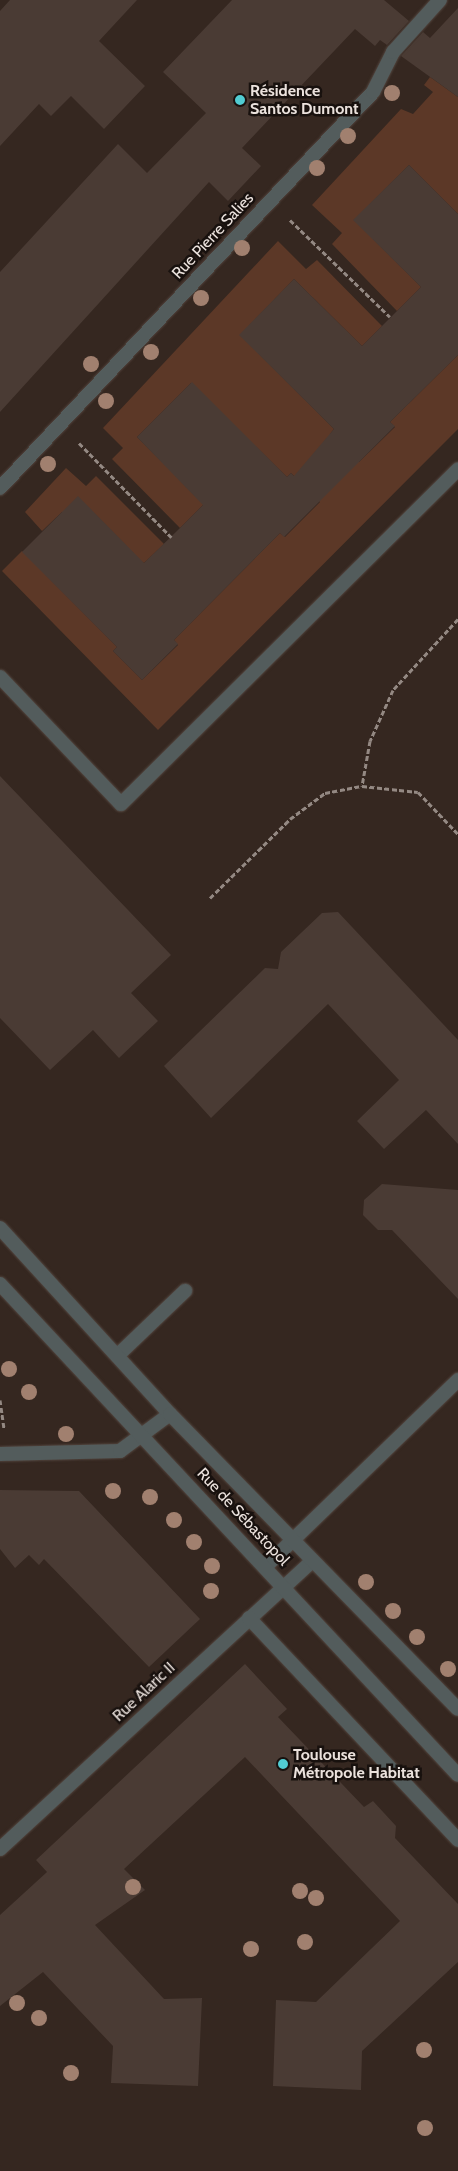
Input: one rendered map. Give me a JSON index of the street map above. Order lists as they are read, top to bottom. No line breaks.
{"streets":{"street":["Rue Pierre Salies","Rue de Sébastopol","Rue Alaric II"]},"crossings":[["Rue de Sébastopol","Rue Alaric II"]],"places":["Résidence Santos Dumont","Toulouse Métropole Habitat"]}
